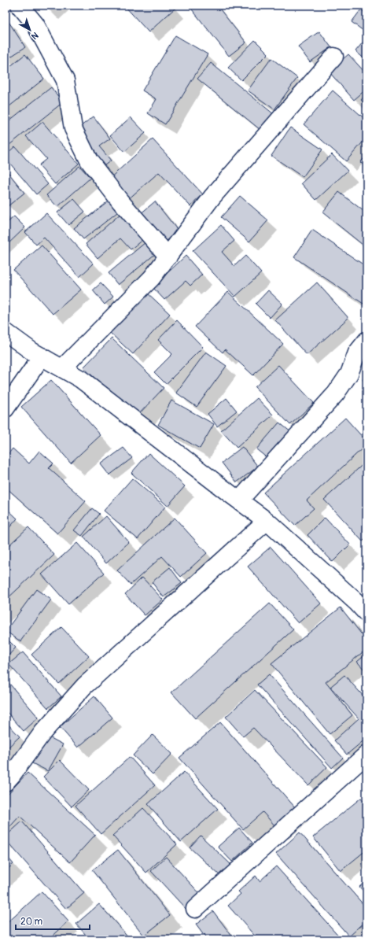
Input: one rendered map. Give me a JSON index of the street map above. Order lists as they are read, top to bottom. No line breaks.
{"scale_bar":"20 m","north":"bottom right"}
